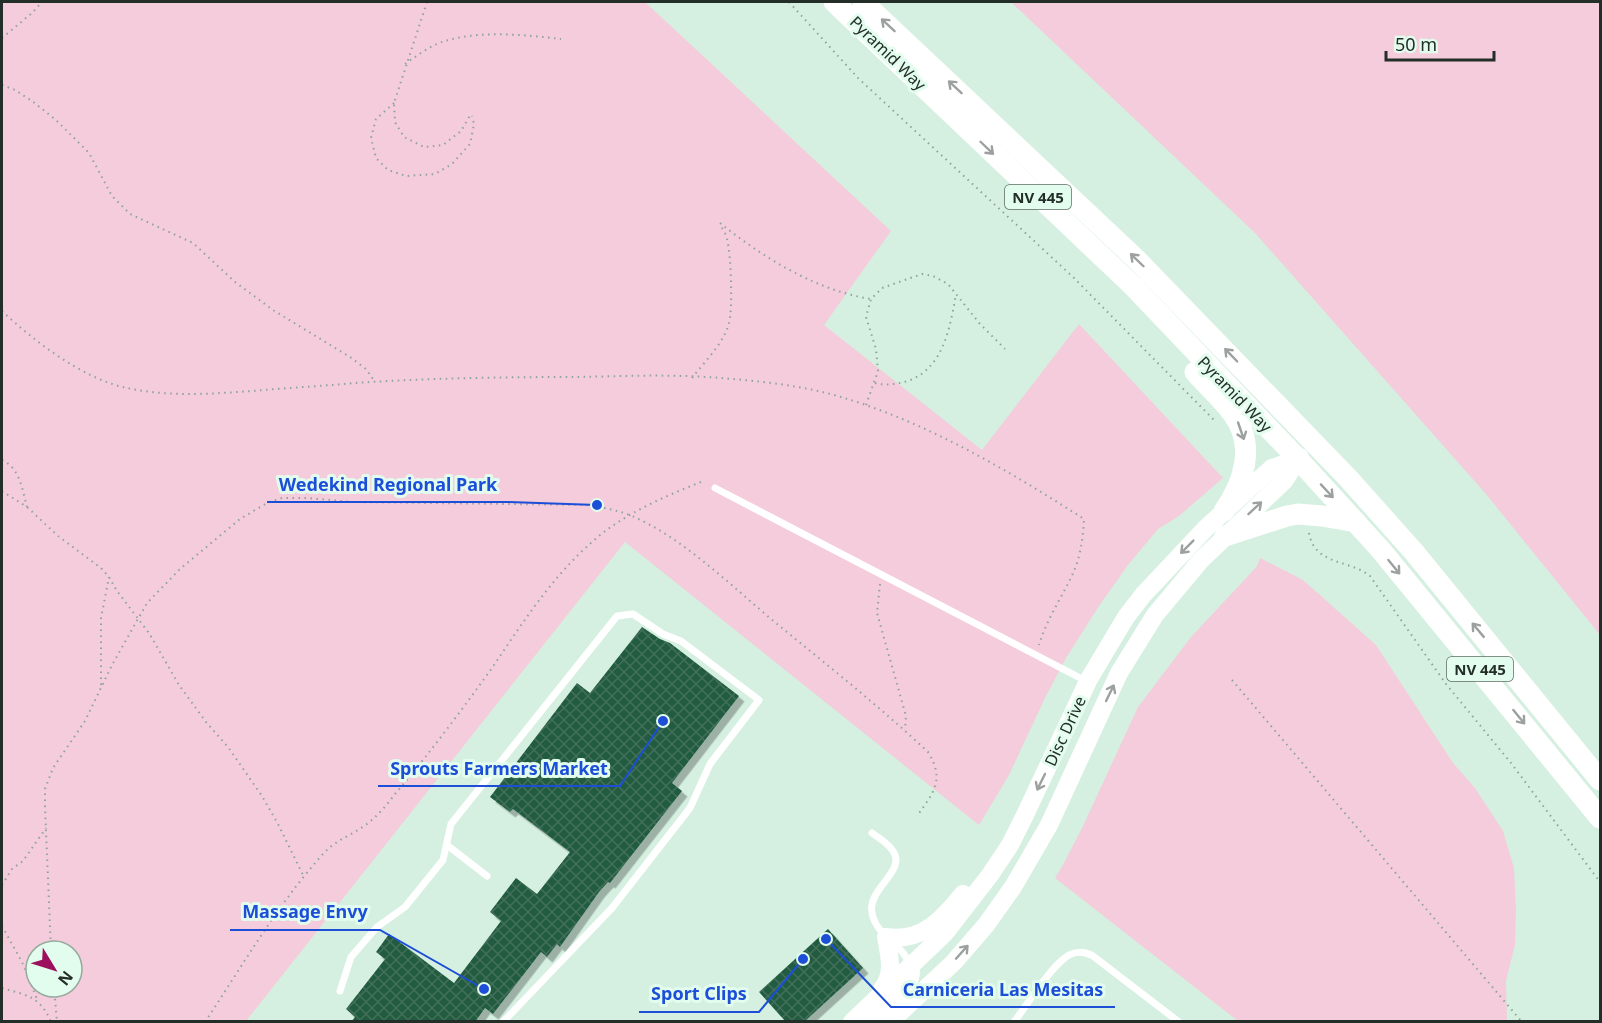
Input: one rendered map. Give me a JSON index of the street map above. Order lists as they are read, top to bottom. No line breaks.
{"streets":{"main road":["Pyramid Way","NV 445","Disc Drive"]},"crossings":[["Pyramid Way","Disc Drive"]],"places":["Wedekind Regional Park","Sprouts Farmers Market","Carniceria Las Mesitas","Sport Clips","Massage Envy"],"scale_bar":"50 m","north":"bottom right"}
